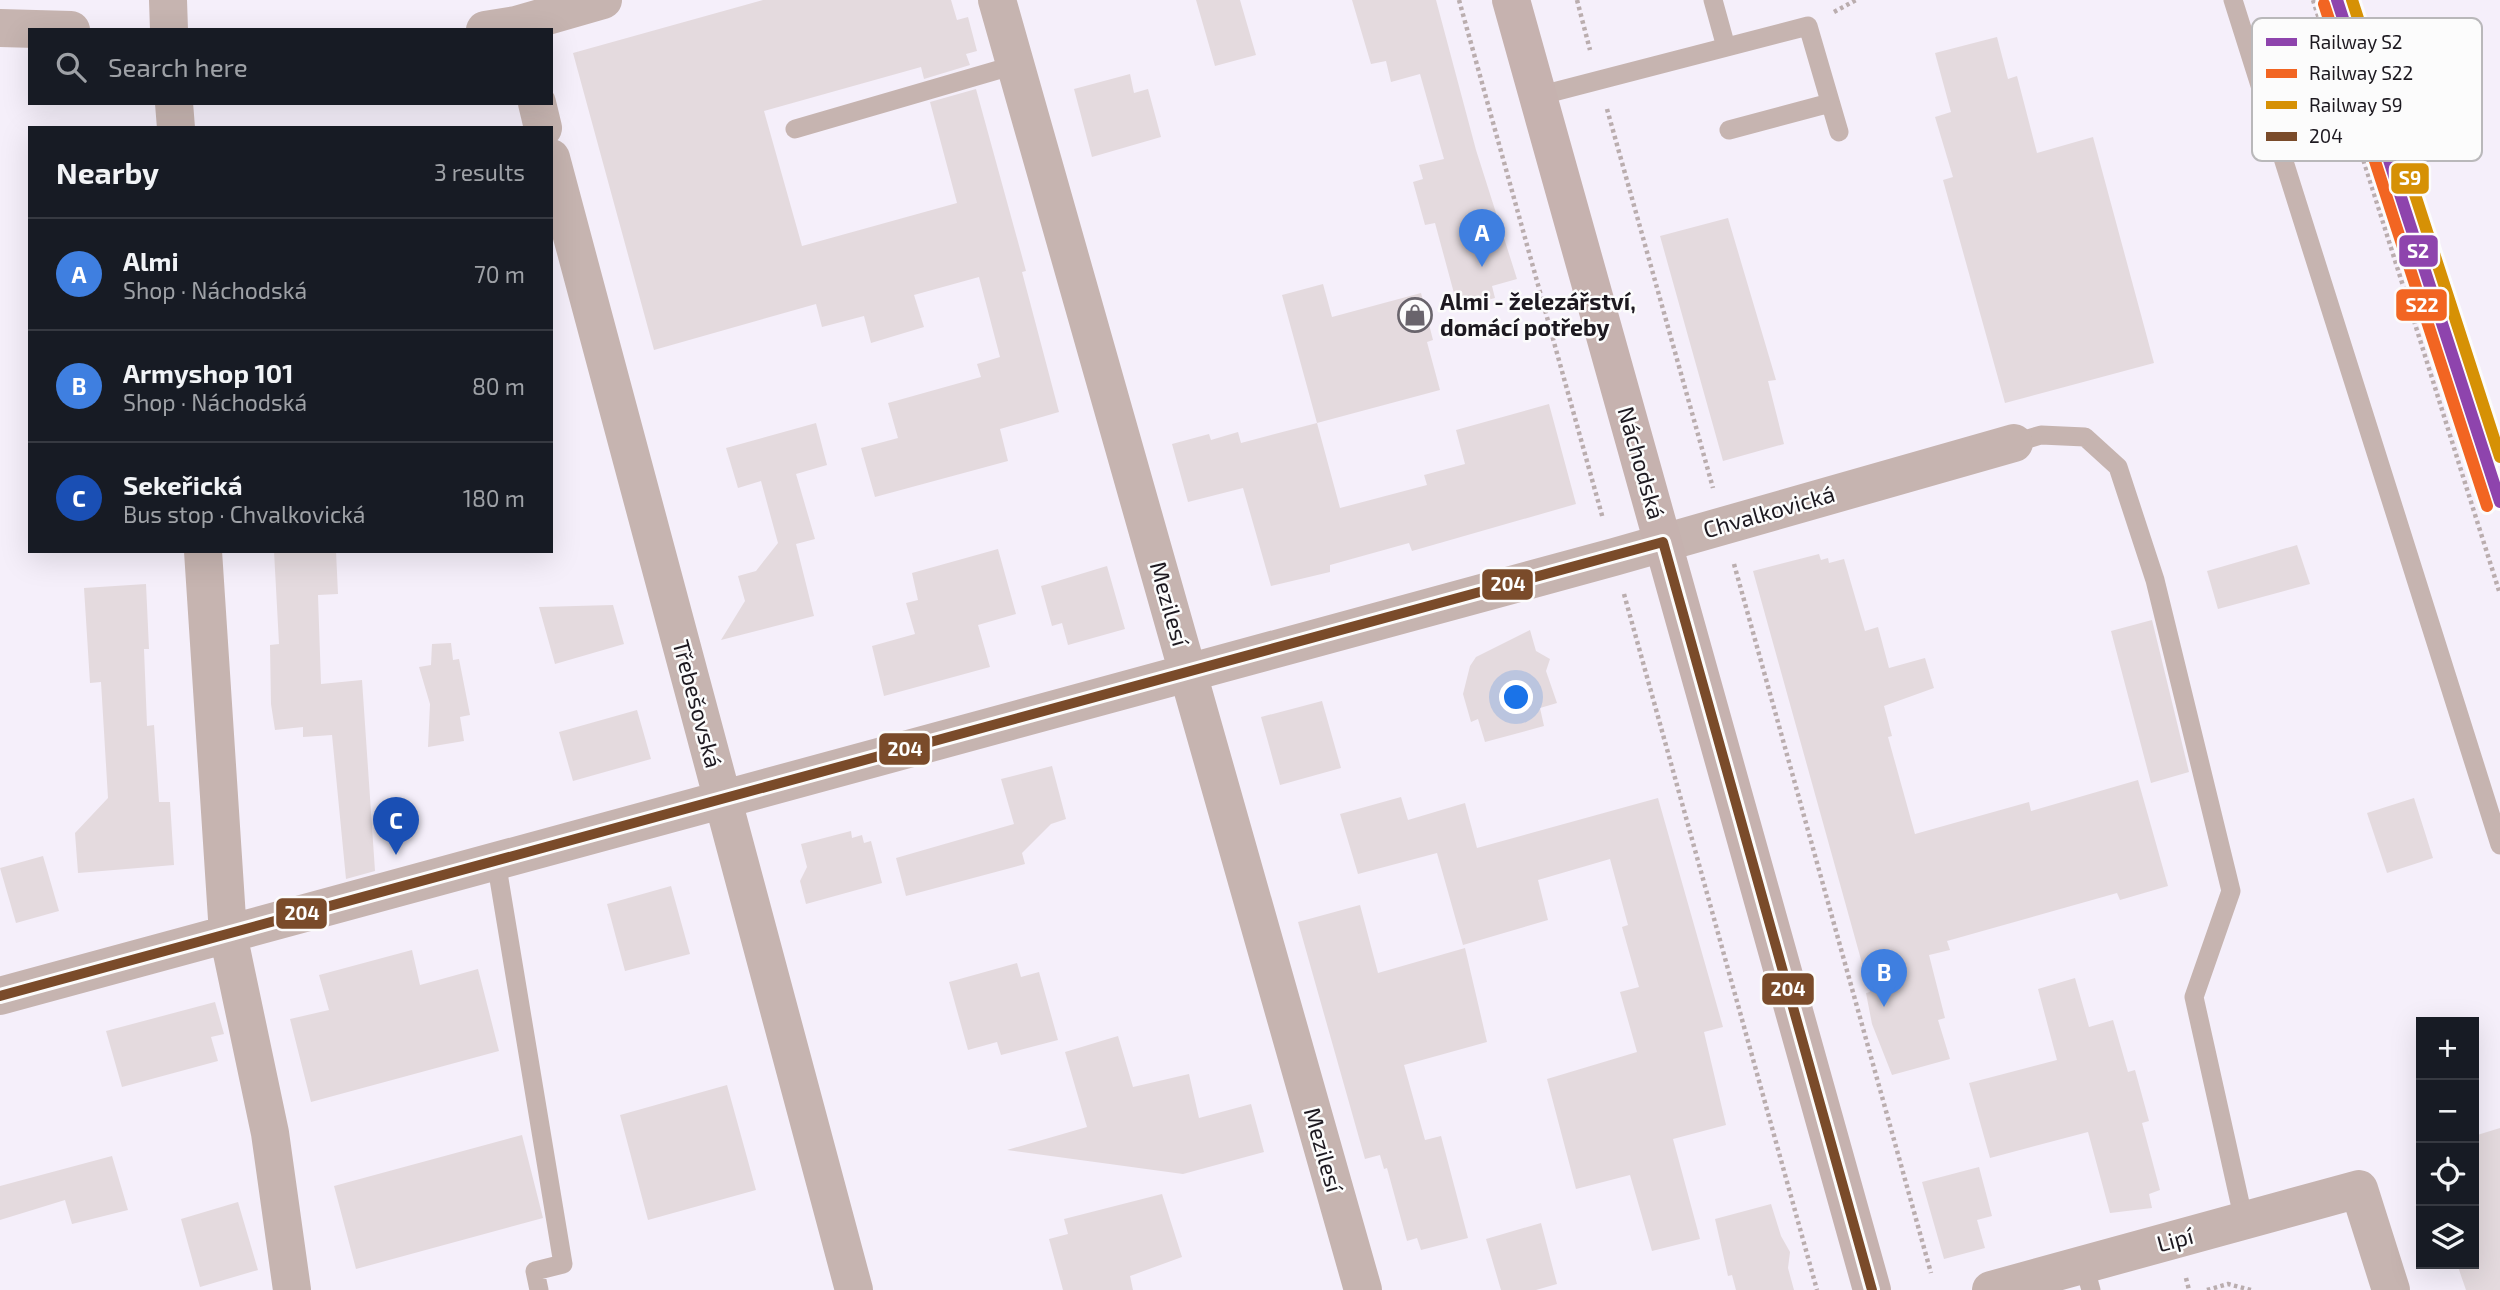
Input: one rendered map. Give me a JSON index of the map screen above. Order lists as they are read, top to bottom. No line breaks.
{"streets":{"main road":["Náchodská"],"street":["Chvalkovická","Mezilesí","Třebešovská","Lipí"]},"crossings":[["Náchodská","Chvalkovická"],["Chvalkovická","Mezilesí"],["Chvalkovická","Třebešovská"],["Chvalkovická","Lipí"]],"places":{"shop":["Almi - železářství, domácí potřeby"]},"lines":["rail line S2","rail line S9","rail line S22","transit line 204"],"legend":["Railway S2","Railway S22","Railway S9","204"],"page":{"search":"Search here","heading":["Nearby","3 results"],"pins":["A","C","B"],"list":[{"mark":"A","name":"Almi","note":"Shop · Náchodská","value":"70 m"},{"mark":"B","name":"Armyshop 101","note":"Shop · Náchodská","value":"80 m"},{"mark":"C","name":"Sekeřická","note":"Bus stop · Chvalkovická","value":"180 m"}],"map_buttons":["+","−"]}}
